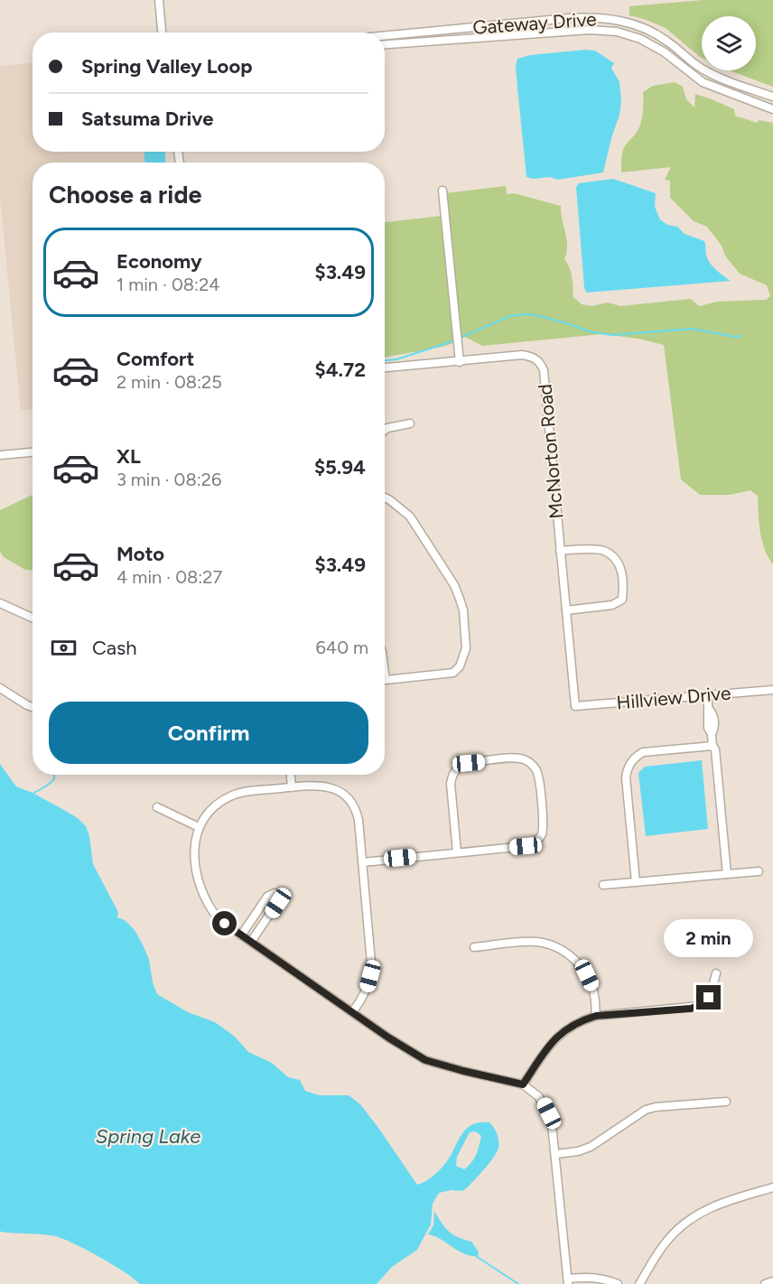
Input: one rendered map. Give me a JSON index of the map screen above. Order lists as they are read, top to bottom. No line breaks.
{"streets":{"street":["Gateway Drive","McNorton Road","Hillview Drive"]},"crossings":[["McNorton Road","Hillview Drive"]],"water":["Spring Lake"],"page":{"banner":["Spring Valley Loop","Satsuma Drive"],"heading":"Choose a ride","list":[{"name":"Economy","note":"1 min · 08:24","value":"$3.49"},{"name":"Comfort","note":"2 min · 08:25","value":"$4.72"},{"name":"XL","note":"3 min · 08:26","value":"$5.94"},{"name":"Moto","note":"4 min · 08:27","value":"$3.49"}],"pay":["Cash","640 m"],"buttons":"Confirm","bubble":"2 min"}}
